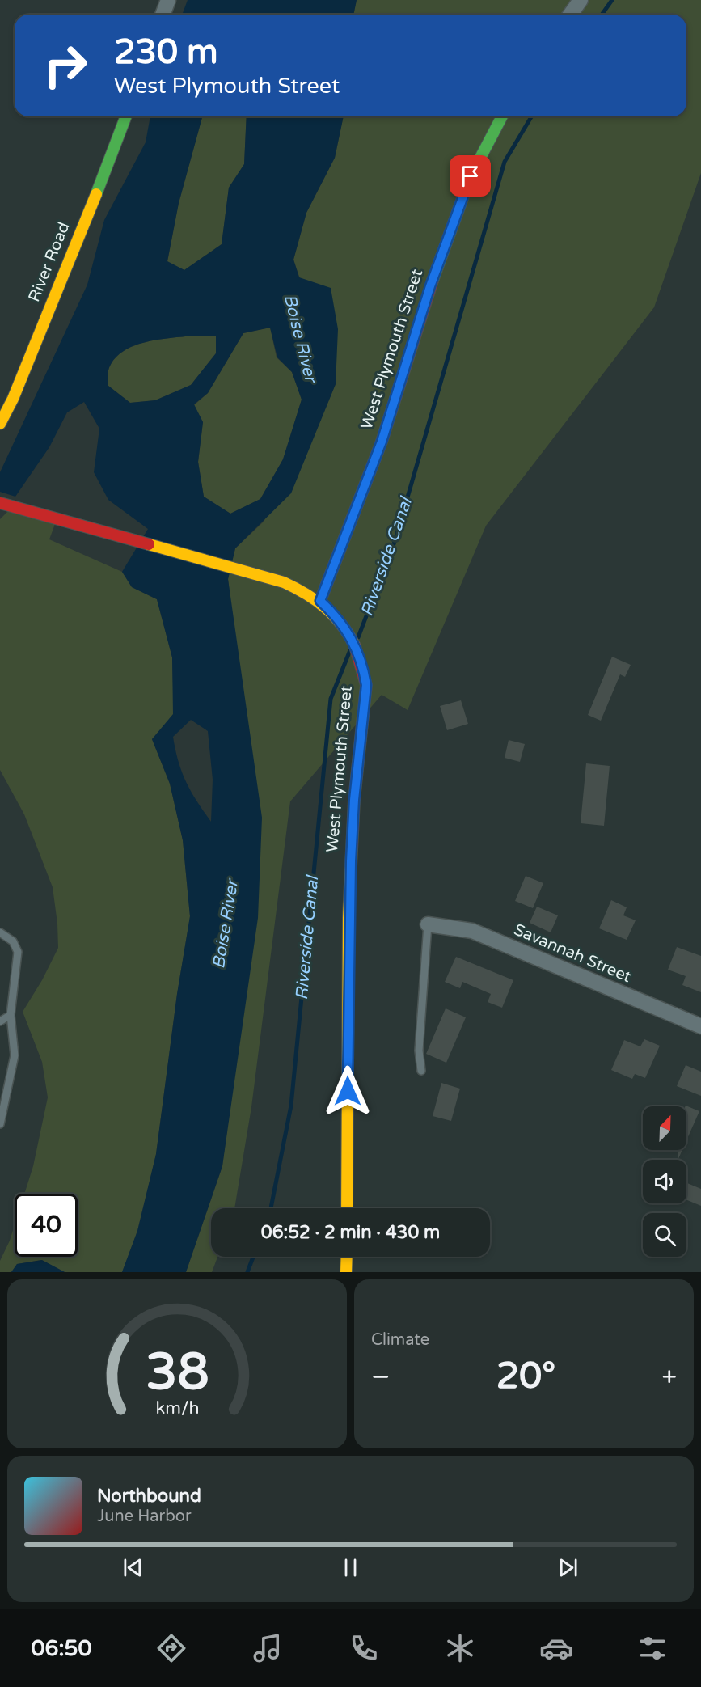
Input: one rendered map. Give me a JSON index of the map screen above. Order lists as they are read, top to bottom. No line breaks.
{"streets":{"street":["River Road","West Plymouth Street","Savannah Street"]},"water":["Boise River","Riverside Canal"],"north":"top right","page":{"turn":["230 m","West Plymouth Street"],"limit":"40","trip":"06:52 · 2 min · 430 m","tile":"Climate","heat":["−","20°","+"],"song":["Northbound","June Harbor"],"tabs":"06:50","gauge":["38","km/h"]}}
